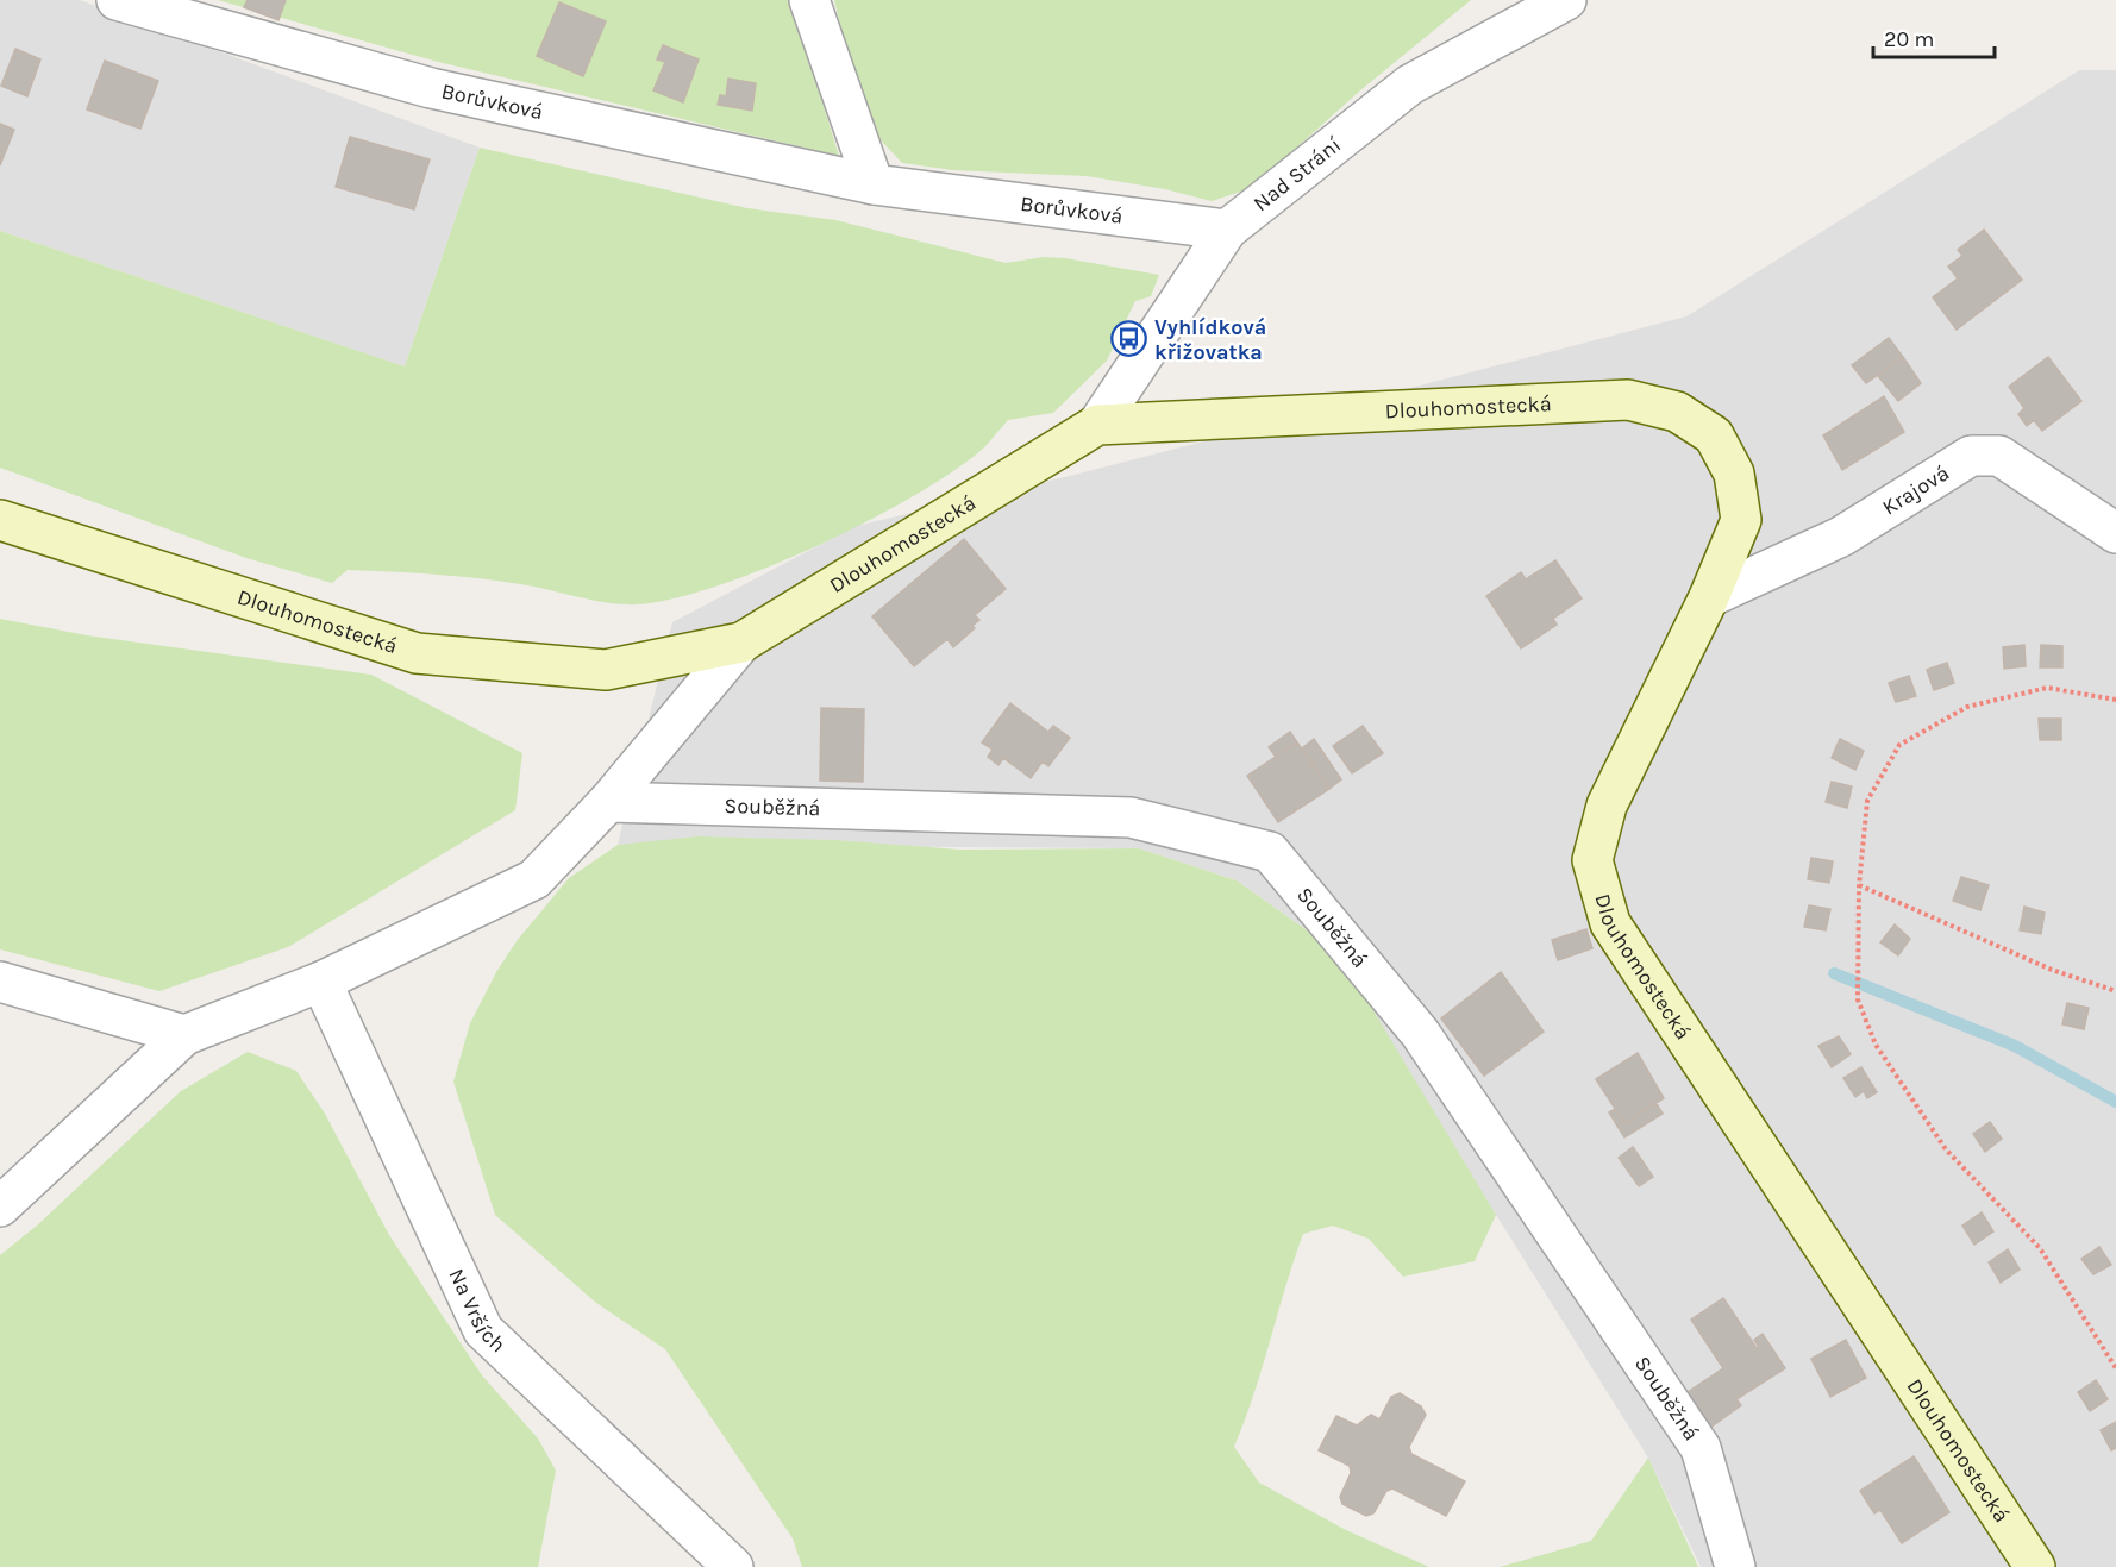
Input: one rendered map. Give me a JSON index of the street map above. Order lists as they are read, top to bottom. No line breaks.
{"streets":{"street":["Borůvková","Nad Strání","Dlouhomostecká","Krajová","Souběžná","Na Vrších"]},"crossings":[["Borůvková","Nad Strání"],["Nad Strání","Dlouhomostecká"],["Dlouhomostecká","Krajová"]],"places":{"bus stop":["Vyhlídková křižovatka"]},"scale_bar":"20 m"}
